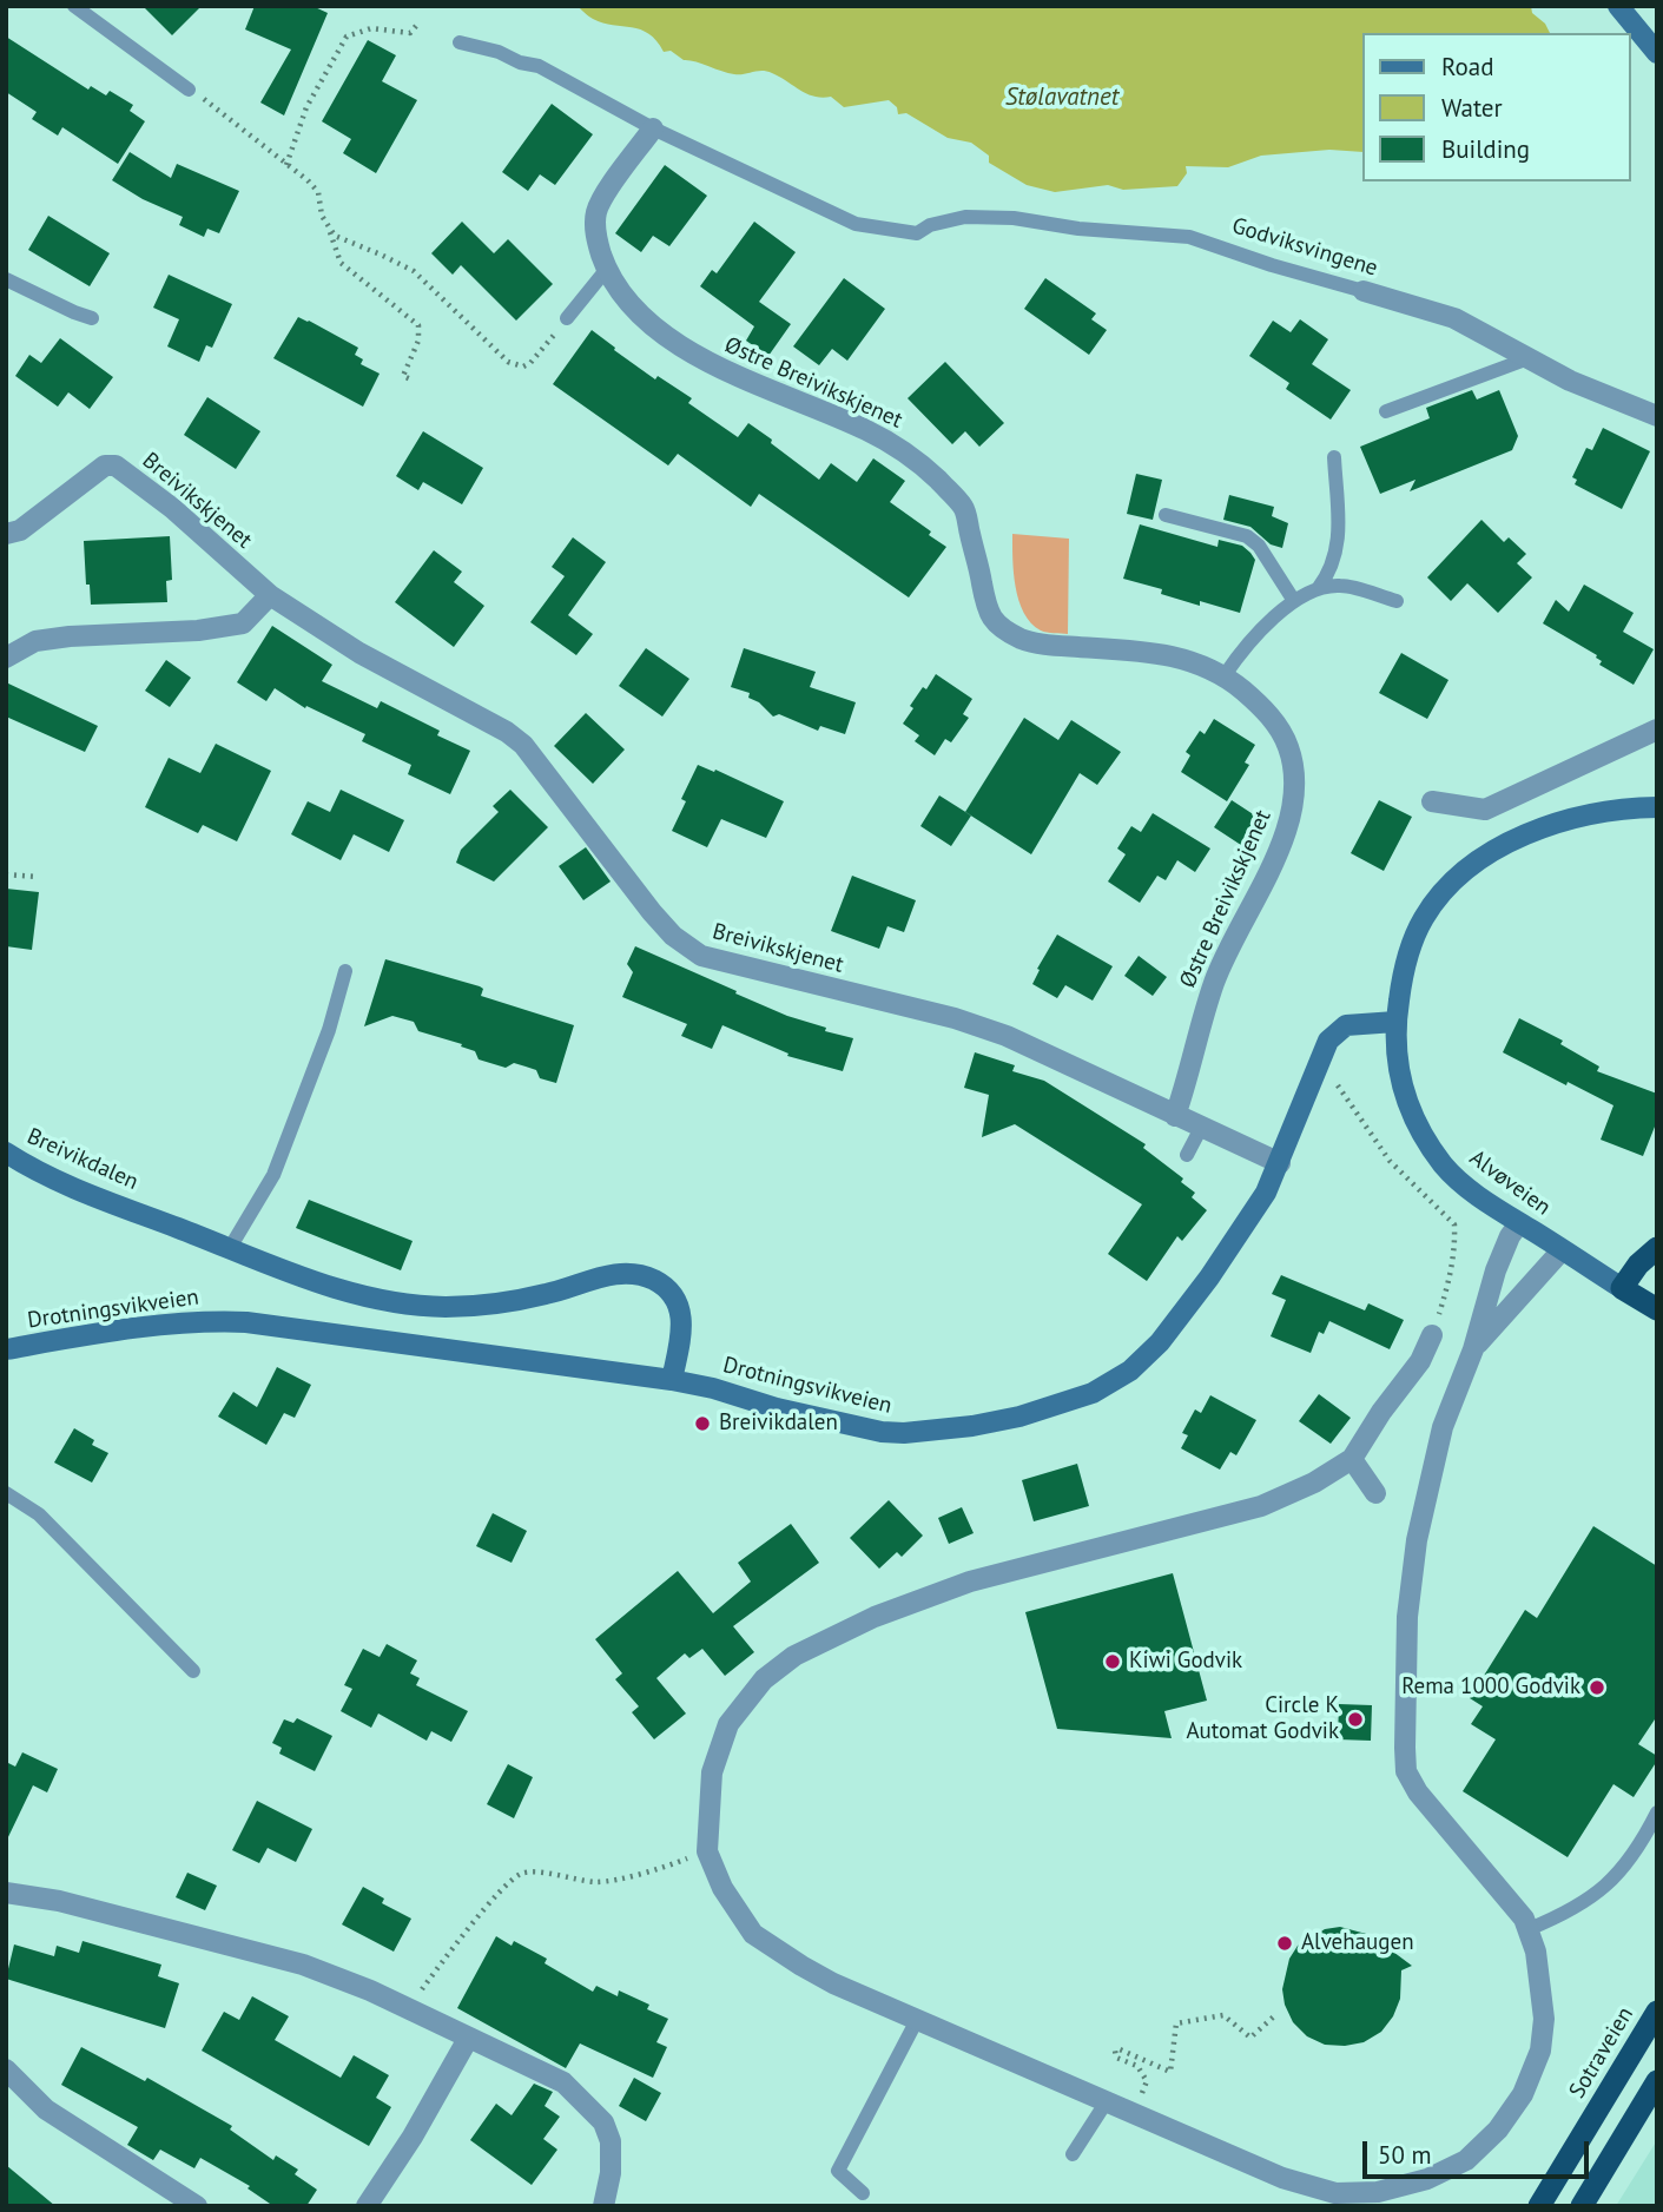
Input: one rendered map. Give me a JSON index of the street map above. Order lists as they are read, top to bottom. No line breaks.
{"streets":{"highway":["Sotraveien"],"main road":["Breivikdalen","Alvøveien","Drotningsvikveien"],"street":["Godviksvingene","Østre Breivikskjenet","Breivikskjenet"]},"crossings":[["Godviksvingene","Østre Breivikskjenet"],["Østre Breivikskjenet","Breivikskjenet"],["Breivikskjenet","Drotningsvikveien"],["Breivikdalen","Drotningsvikveien"],["Alvøveien","Drotningsvikveien"]],"water":["Stølavatnet"],"places":["Breivikdalen","Kiwi Godvik","Rema 1000 Godvik","Circle K Automat Godvik","Alvehaugen"],"legend":["Road","Water","Building"],"scale_bar":"50 m"}
